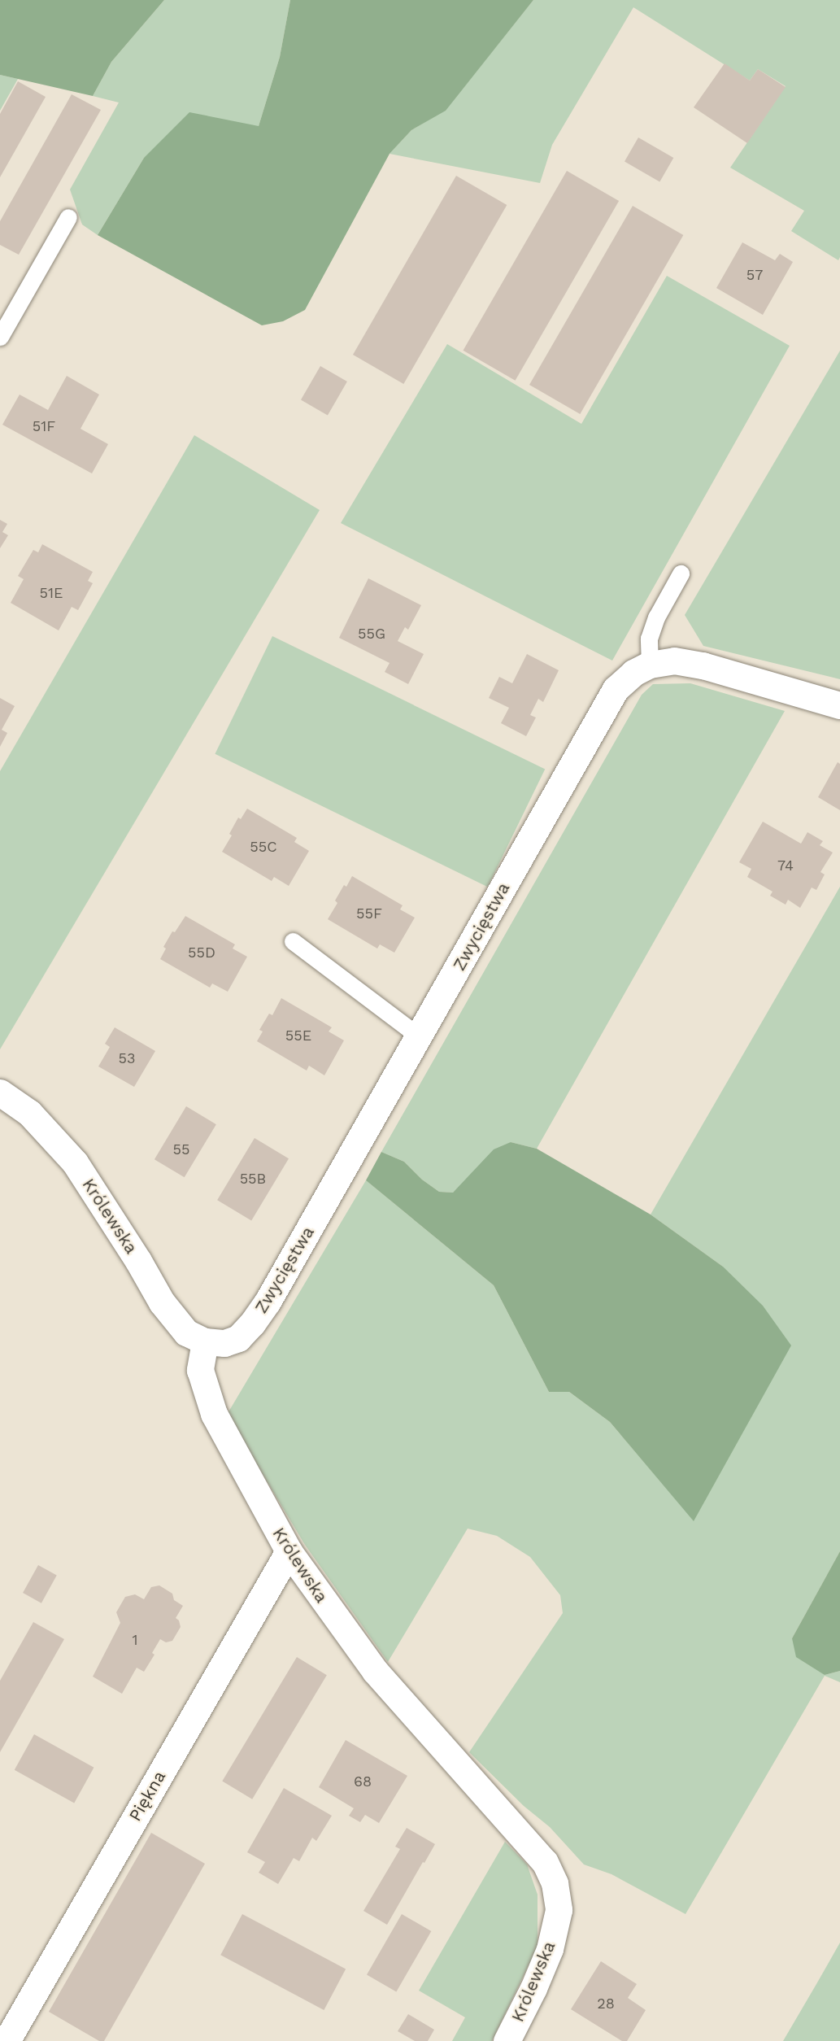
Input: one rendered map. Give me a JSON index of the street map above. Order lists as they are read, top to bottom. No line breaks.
{"streets":{"street":["Zwycięstwa","Królewska","Piękna"]},"crossings":[["Zwycięstwa","Królewska"],["Królewska","Piękna"]],"house_numbers":["57","51F","51E","55G","55C","74","55F","55D","55E","53","55","55B","1","68","28"]}
